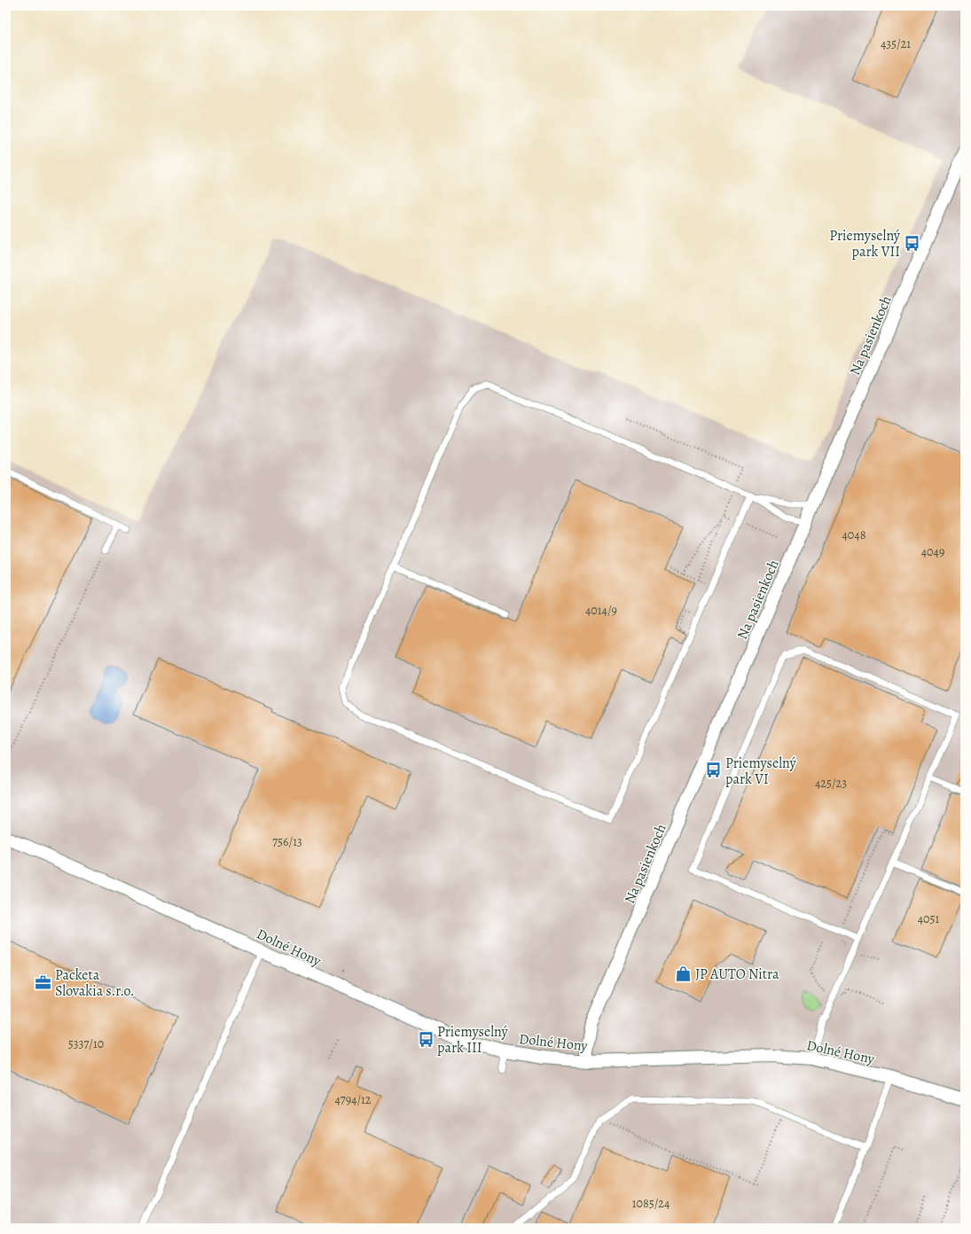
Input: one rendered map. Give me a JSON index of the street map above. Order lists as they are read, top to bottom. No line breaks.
{"streets":{"street":["Na pasienkoch","Dolné Hony"]},"crossings":[["Na pasienkoch","Dolné Hony"]],"places":{"bus stop":["Priemyselný park VII","Priemyselný park VI","Priemyselný park III"],"shop":["JP AUTO Nitra"],"office":["Packeta Slovakia s.r.o."]},"house_numbers":["435/21","4048","4049","4014/9","425/23","756/13","4051","5337/10","4794/12","1085/24"]}
